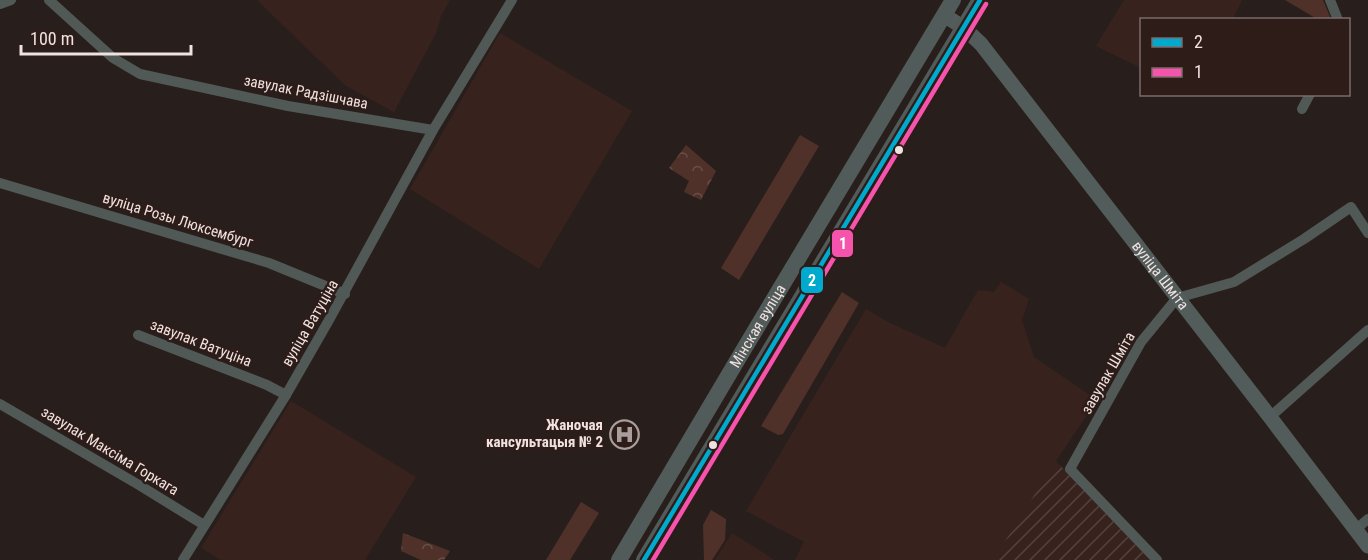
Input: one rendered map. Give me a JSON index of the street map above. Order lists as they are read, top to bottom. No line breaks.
{"streets":{"main road":["вуліца Шміта","Мінская вуліца"],"street":["завулак Радзішчава","вуліца Розы Люксембург","вуліца Ватуціна","завулак Ватуціна","завулак Шміта","завулак Максіма Горкага"]},"crossings":[["завулак Радзішчава","вуліца Ватуціна"],["вуліца Розы Люксембург","вуліца Ватуціна"],["вуліца Шміта","Мінская вуліца"],["вуліца Шміта","завулак Шміта"],["вуліца Ватуціна","завулак Ватуціна"],["вуліца Ватуціна","завулак Максіма Горкага"]],"places":{"hospital":["Жаночая кансультацыя № 2"]},"lines":["transit line 2","transit line 1"],"legend":["2","1"],"scale_bar":"100 m"}
